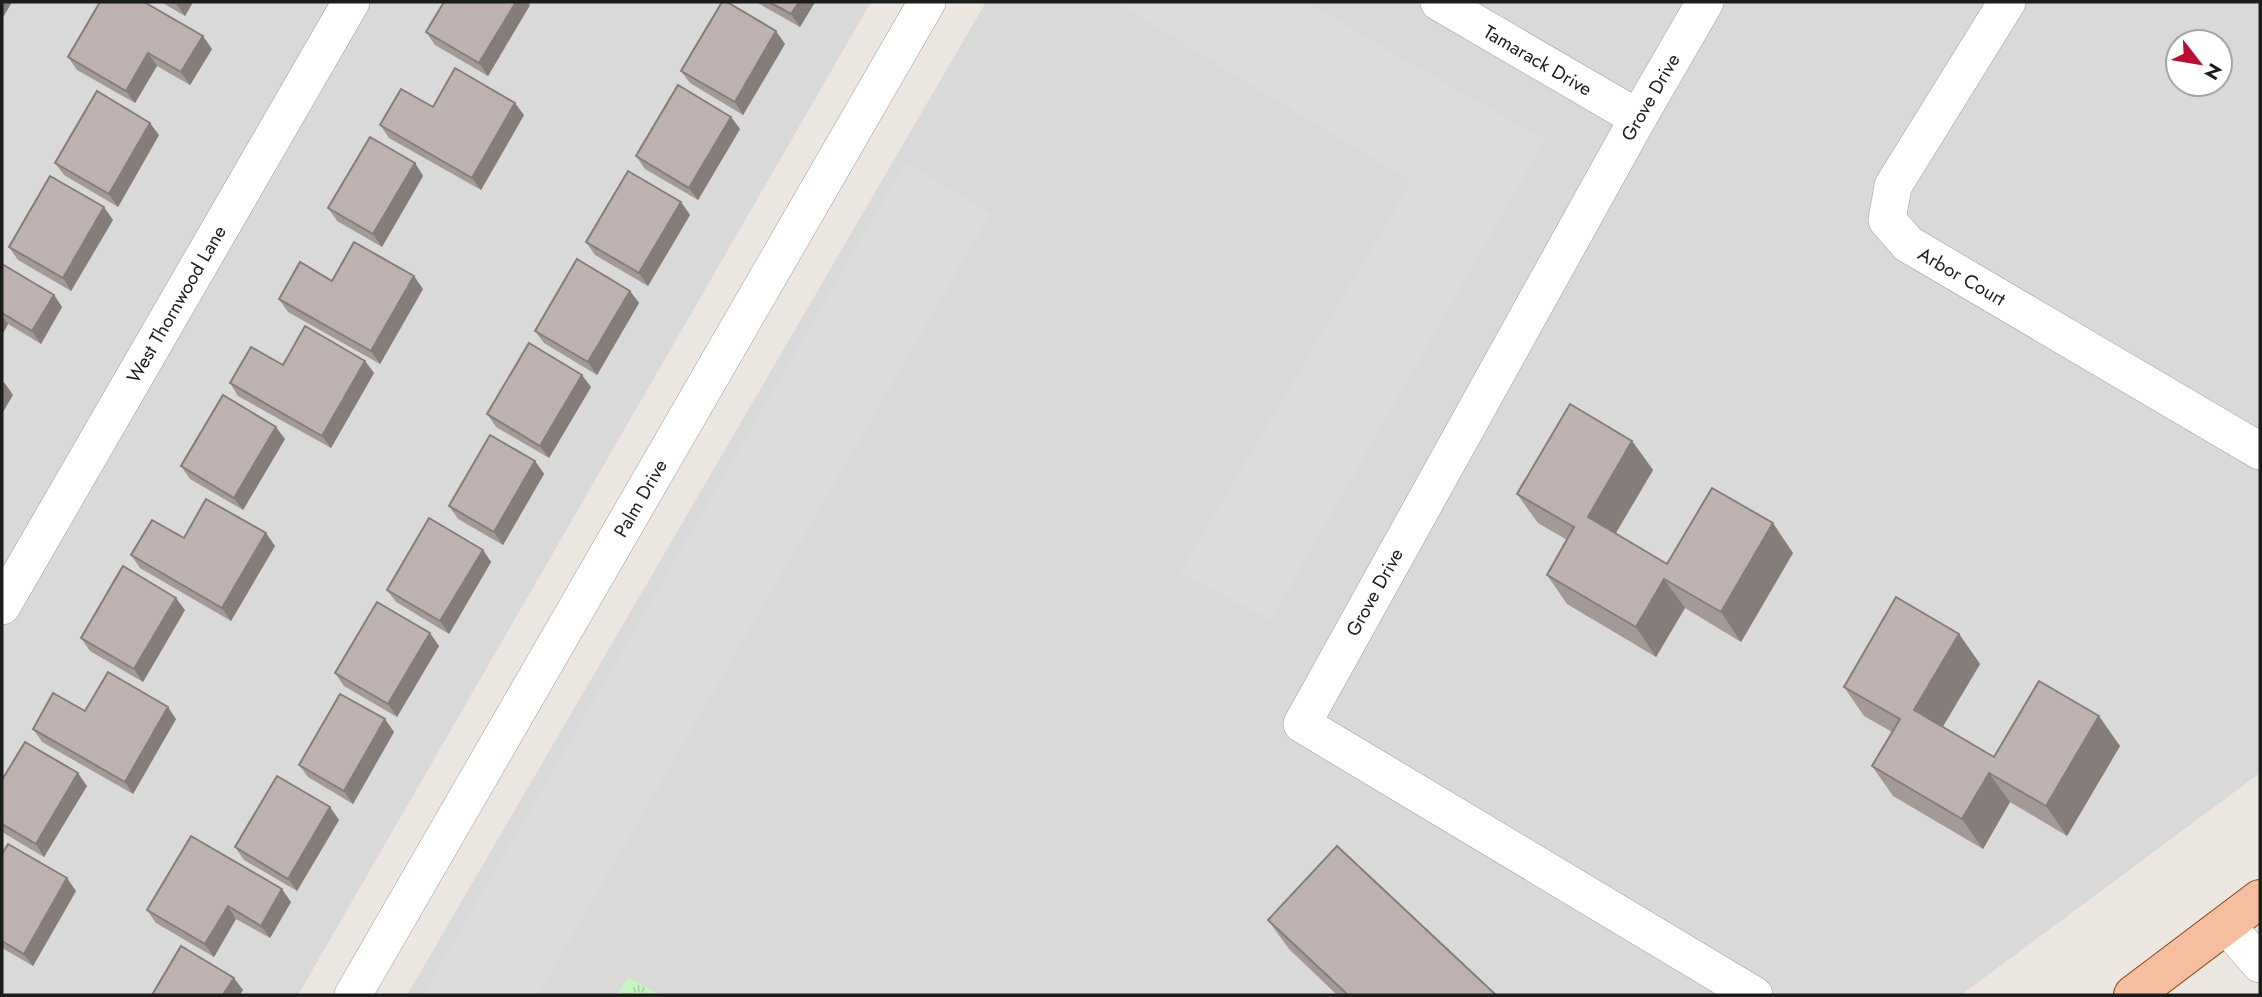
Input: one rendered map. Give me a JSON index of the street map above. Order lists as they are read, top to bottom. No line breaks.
{"streets":{"street":["Tamarack Drive","Grove Drive","Arbor Court","West Thornwood Lane","Palm Drive"]},"crossings":[["Tamarack Drive","Grove Drive"]],"north":"bottom right"}
